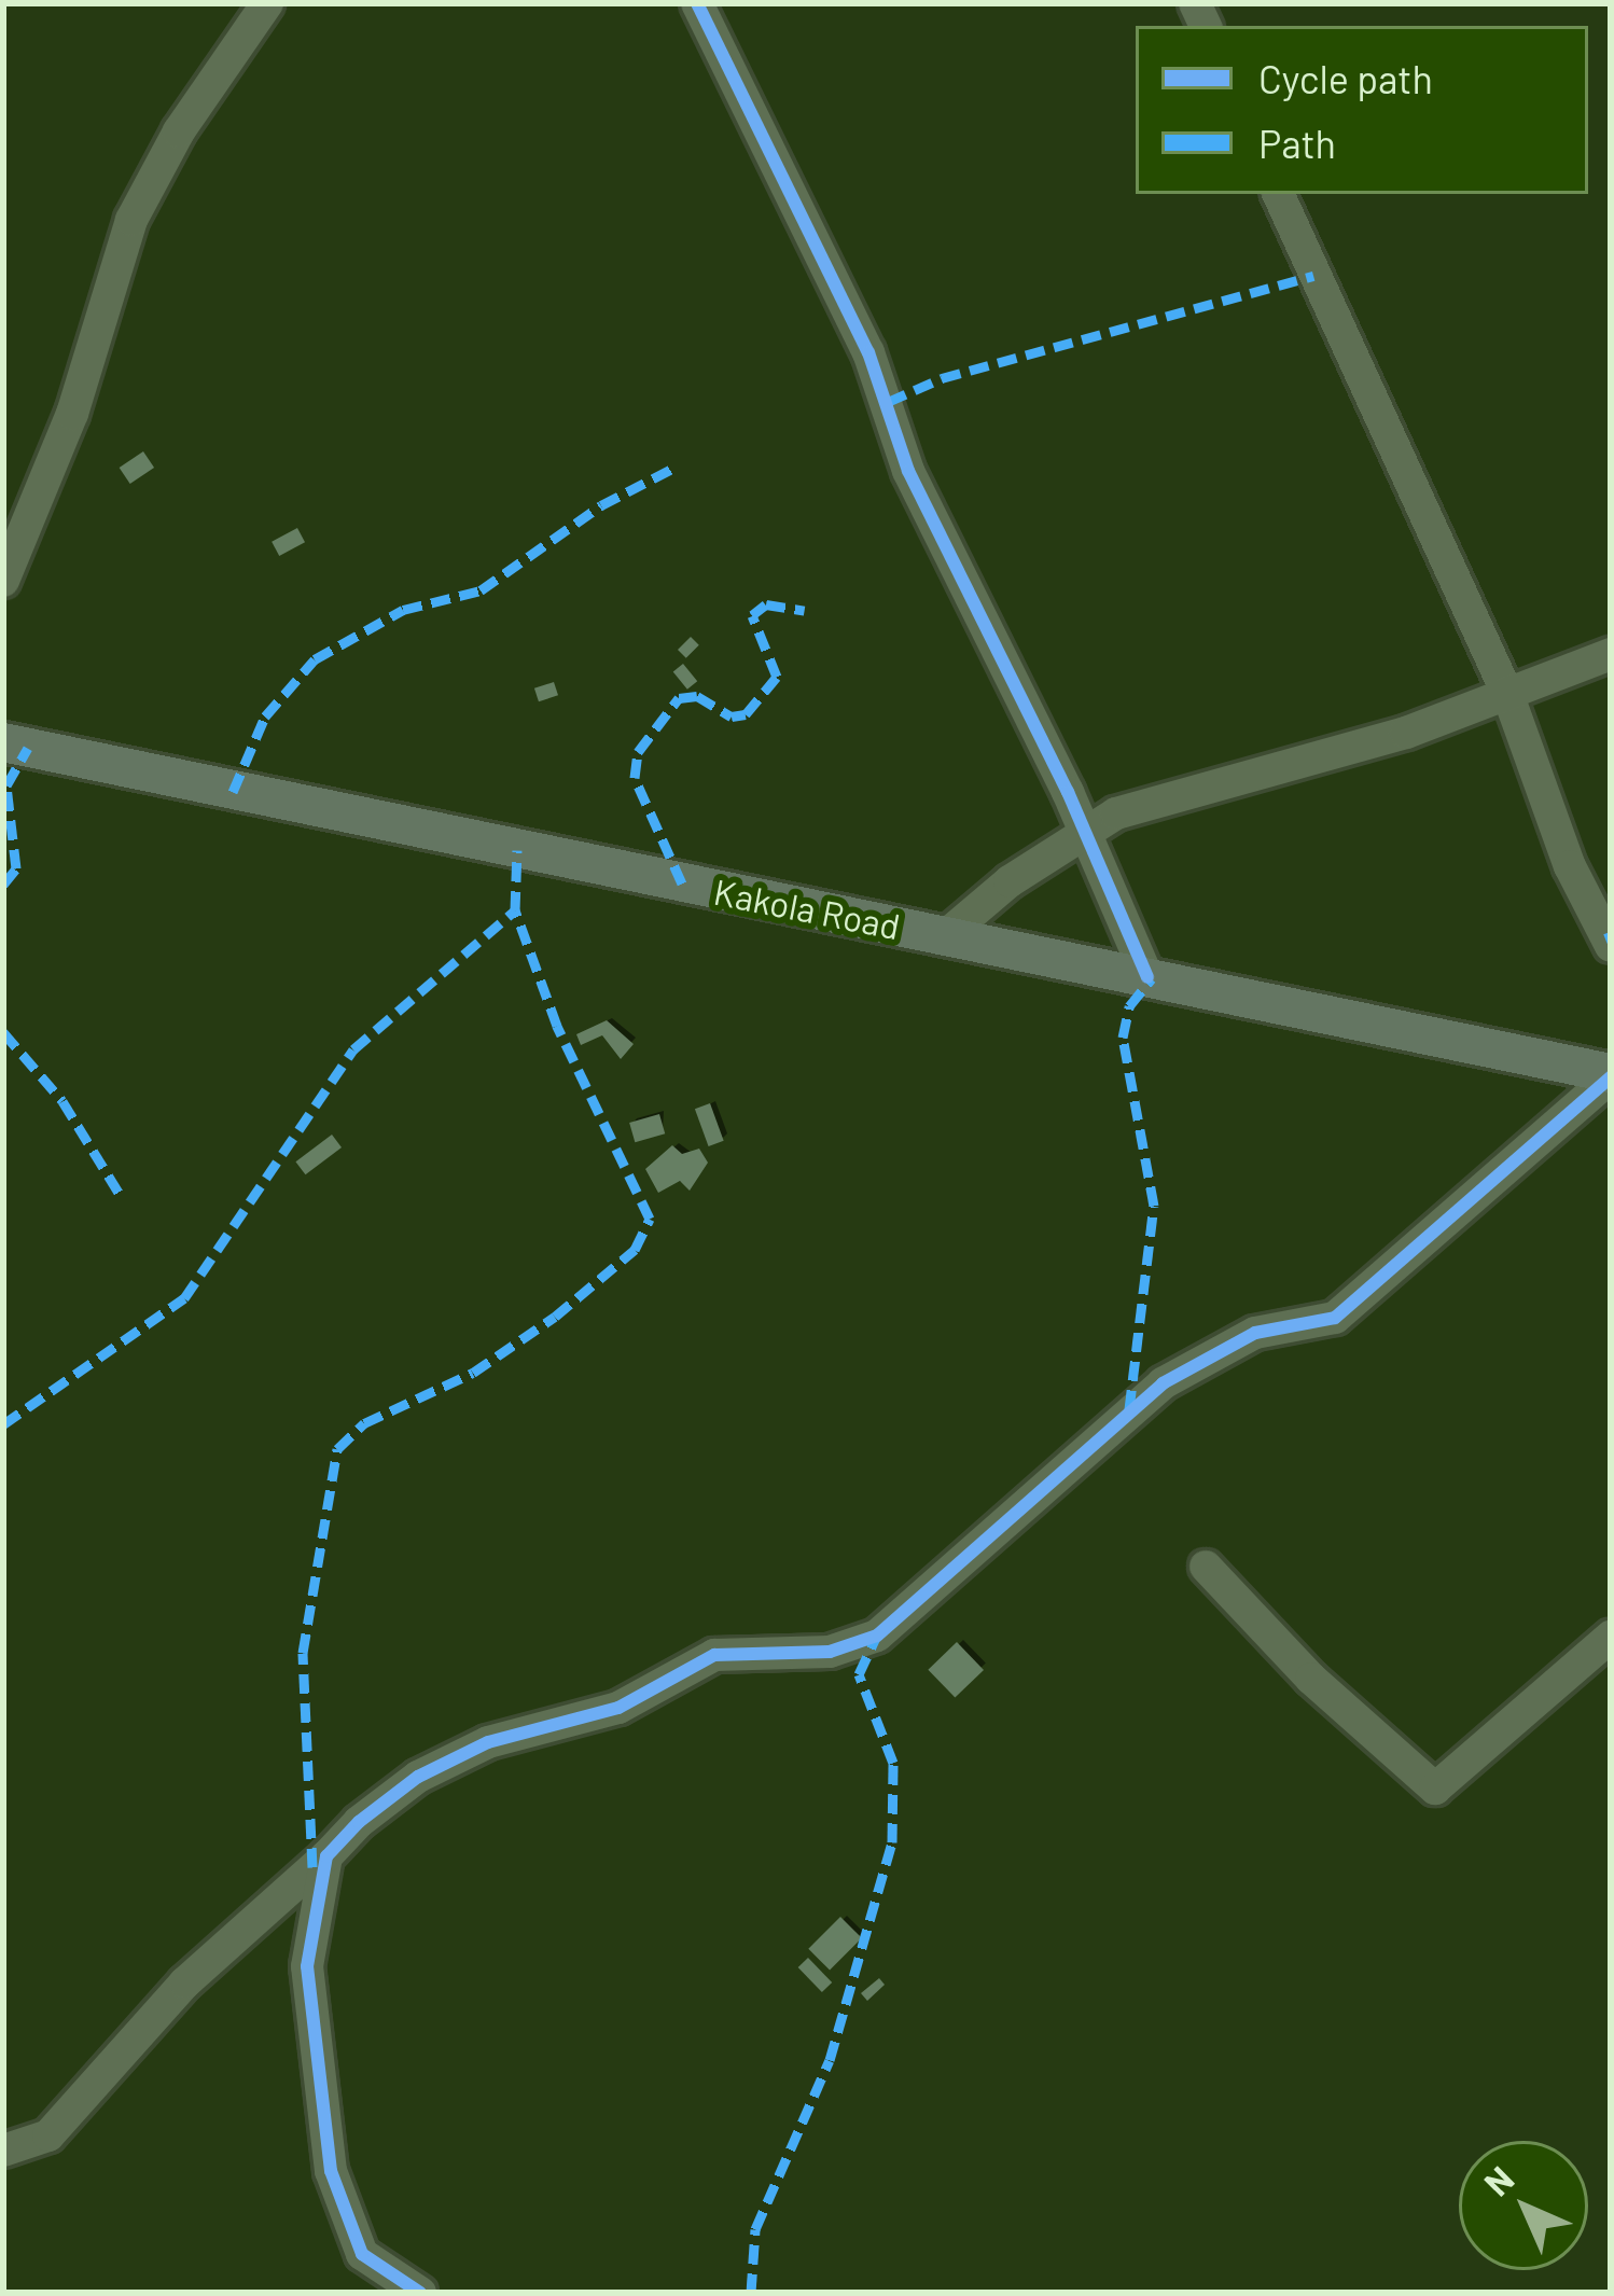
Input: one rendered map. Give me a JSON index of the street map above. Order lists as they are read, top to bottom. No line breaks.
{"streets":{"main road":["Kakola Road"]},"legend":["Cycle path","Path"],"north":"top left"}
